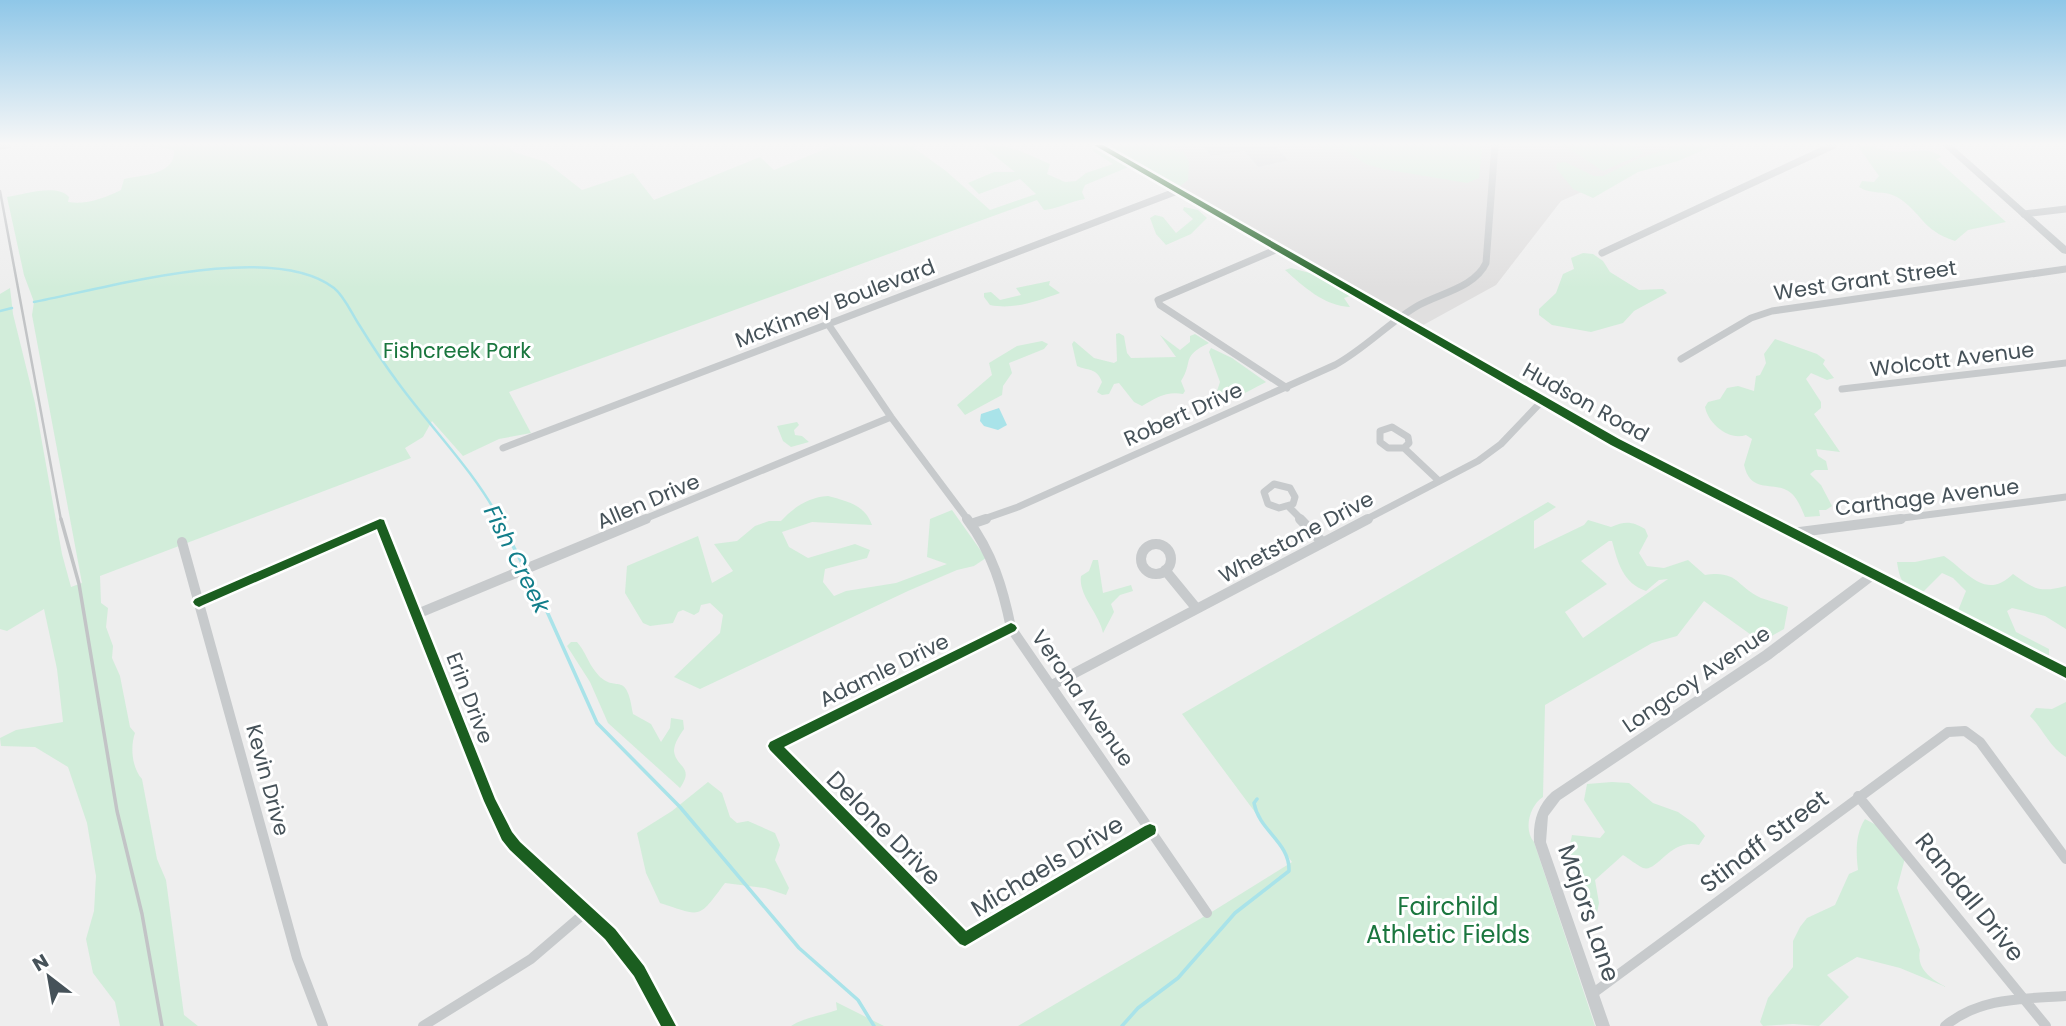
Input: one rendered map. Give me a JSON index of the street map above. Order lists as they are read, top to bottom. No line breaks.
{"streets":{"street":["West Grant Street","McKinney Boulevard","Wolcott Avenue","Hudson Road","Robert Drive","Carthage Avenue","Allen Drive","Whetstone Drive","Adamle Drive","Longcoy Avenue","Erin Drive","Verona Avenue","Kevin Drive","Delone Drive","Stinaff Street","Michaels Drive","Randall Drive","Majors Lane"]},"crossings":[["McKinney Boulevard","Verona Avenue"],["Hudson Road","Robert Drive"],["Hudson Road","Carthage Avenue"],["Hudson Road","Whetstone Drive"],["Hudson Road","Longcoy Avenue"],["Robert Drive","Verona Avenue"],["Allen Drive","Erin Drive"],["Allen Drive","Verona Avenue"],["Whetstone Drive","Verona Avenue"],["Adamle Drive","Verona Avenue"],["Adamle Drive","Delone Drive"],["Longcoy Avenue","Majors Lane"],["Erin Drive","Kevin Drive"],["Verona Avenue","Michaels Drive"],["Delone Drive","Michaels Drive"],["Stinaff Street","Randall Drive"],["Stinaff Street","Majors Lane"]],"water":["Fish Creek"],"parks":["Fishcreek Park","Fairchild Athletic Fields"],"north":"top left"}
